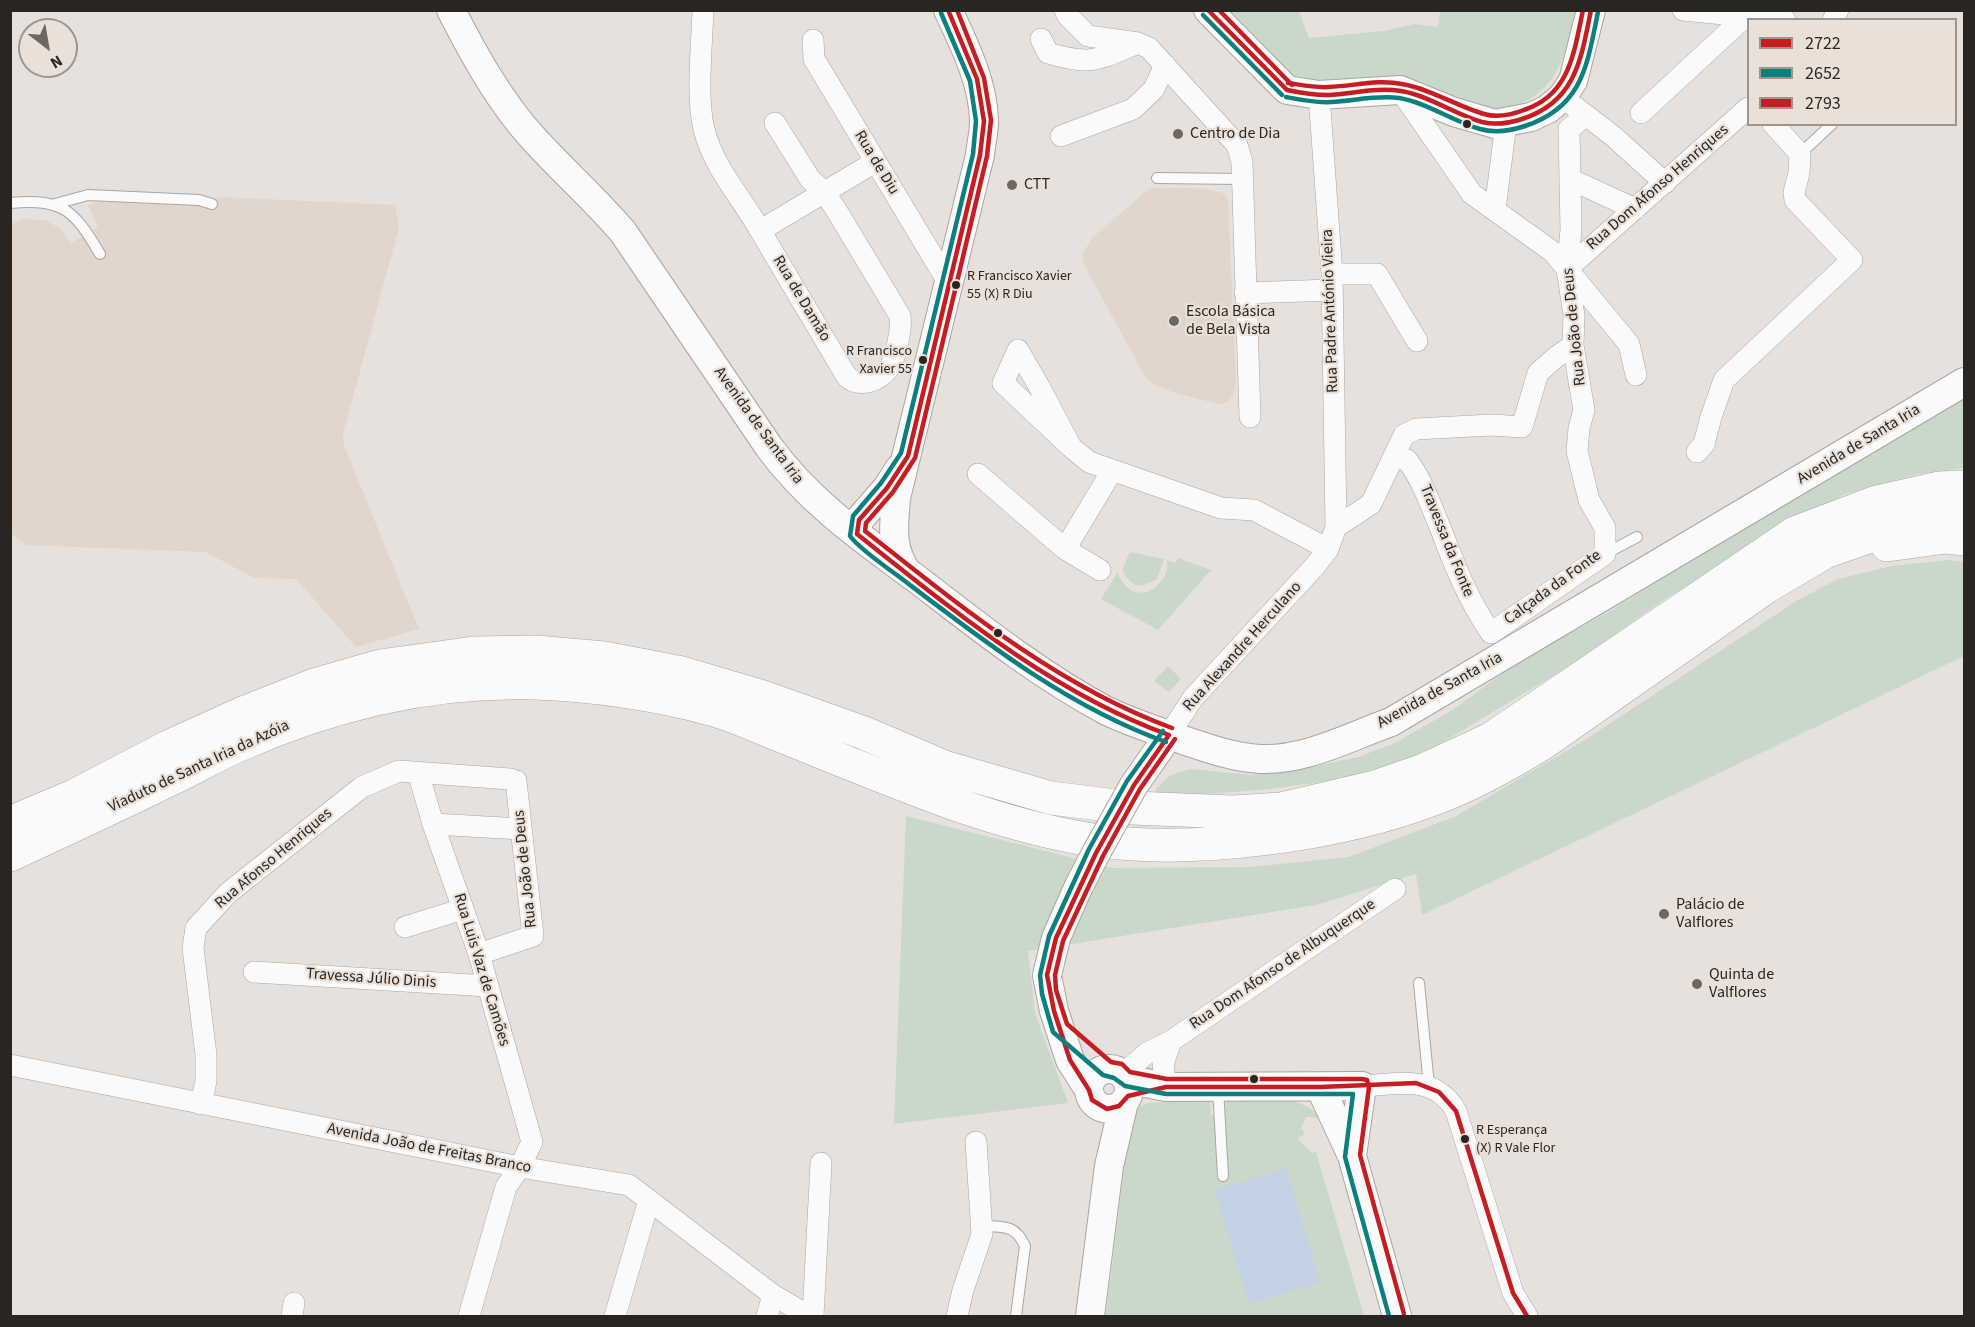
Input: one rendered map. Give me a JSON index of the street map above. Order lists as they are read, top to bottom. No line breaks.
{"streets":{"highway":["Viaduto de Santa Iria da Azóia"],"main road":["Avenida de Santa Iria","Rua Alexandre Herculano"],"street":["Rua de Diu","Rua Dom Afonso Henriques","Rua de Damão","Rua Padre António Vieira","Rua João de Deus","Travessa da Fonte","Calçada da Fonte","Rua Afonso Henriques","Rua Dom Afonso de Albuquerque","Rua Luis Vaz de Camões","Travessa Júlio Dinis","Avenida João de Freitas Branco"]},"crossings":[["Rua Dom Afonso Henriques","Rua João de Deus"],["Rua Padre António Vieira","Rua Alexandre Herculano"],["Rua João de Deus","Calçada da Fonte"],["Rua João de Deus","Rua Afonso Henriques"],["Rua João de Deus","Rua Luis Vaz de Camões"],["Avenida de Santa Iria","Rua Alexandre Herculano"],["Travessa da Fonte","Calçada da Fonte"],["Rua Afonso Henriques","Rua Luis Vaz de Camões"],["Rua Afonso Henriques","Avenida João de Freitas Branco"],["Rua Luis Vaz de Camões","Travessa Júlio Dinis"],["Rua Luis Vaz de Camões","Avenida João de Freitas Branco"]],"places":["Centro de Dia","CTT","R Francisco Xavier 55 (X) R Diu","Escola Básica de Bela Vista","R Francisco Xavier 55","Palácio de Valflores","Quinta de Valflores","R Esperança (X) R Vale Flor"],"lines":["transit line 2722","transit line 2793","transit line 2652"],"legend":["2722","2652","2793"],"north":"bottom right"}
